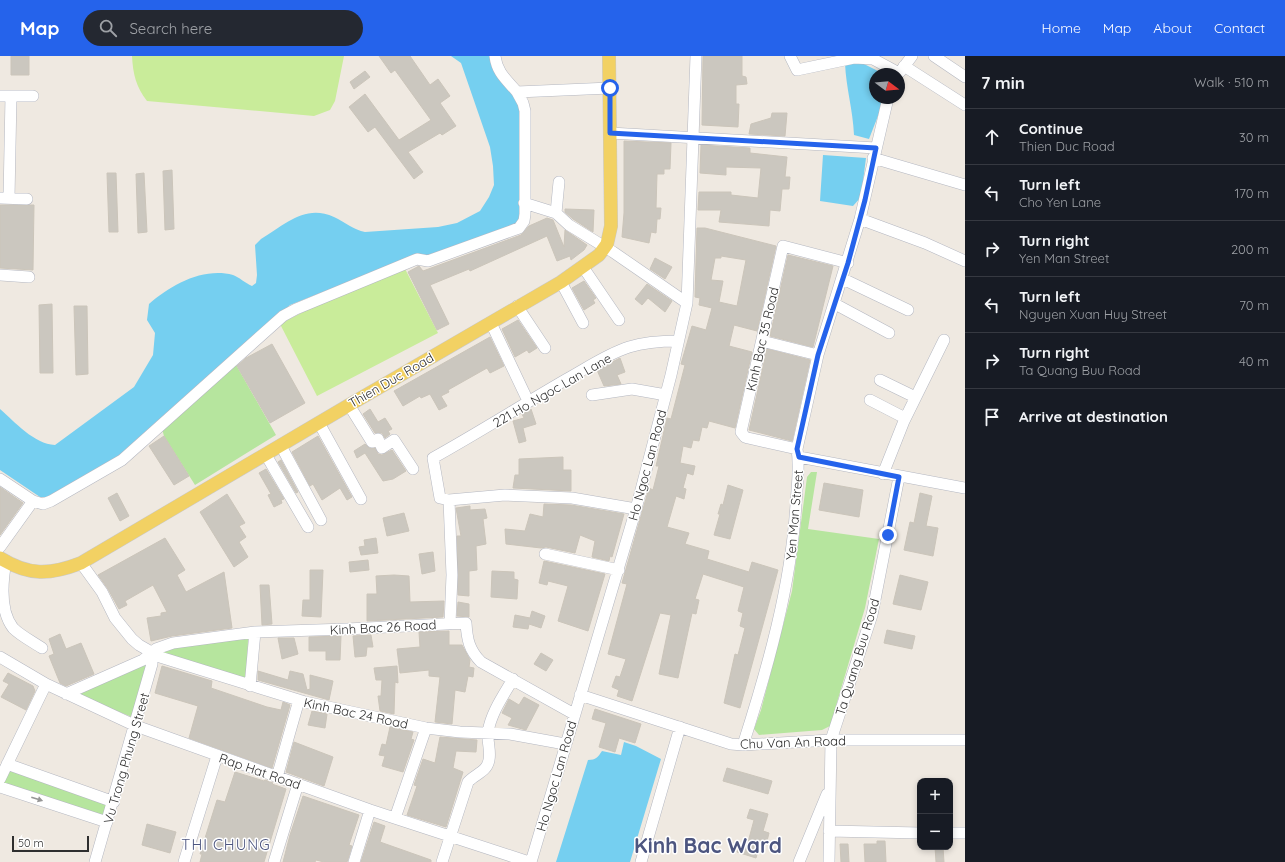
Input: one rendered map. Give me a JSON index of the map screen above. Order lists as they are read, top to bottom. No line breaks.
{"streets":{"main road":["Thien Duc Road"],"street":["Kinh Bac 35 Road","221 Ho Ngoc Lan Lane","Ho Ngoc Lan Road","Yen Man Street","Kinh Bac 26 Road","Ta Quang Buu Road","Kinh Bac 24 Road","Chu Van An Road","Vu Trong Phung Street","Rap Hat Road"]},"crossings":[["Kinh Bac 35 Road","Yen Man Street"],["Thien Duc Road","Kinh Bac 24 Road"],["221 Ho Ngoc Lan Lane","Ho Ngoc Lan Road"],["Ho Ngoc Lan Road","Kinh Bac 26 Road"],["Ho Ngoc Lan Road","Kinh Bac 24 Road"],["Ho Ngoc Lan Road","Chu Van An Road"],["Ho Ngoc Lan Road","Rap Hat Road"],["Yen Man Street","Chu Van An Road"],["Kinh Bac 26 Road","Kinh Bac 24 Road"],["Kinh Bac 26 Road","Vu Trong Phung Street"],["Kinh Bac 26 Road","Rap Hat Road"],["Ta Quang Buu Road","Chu Van An Road"],["Kinh Bac 24 Road","Vu Trong Phung Street"],["Vu Trong Phung Street","Rap Hat Road"]],"districts":["THI CHUNG","Kinh Bac Ward"],"scale_bar":"50 m","north":"right","page":{"header":"Map","search":"Search here","nav":["Home","Map","About","Contact"],"heading":["7 min","Walk · 510 m"],"list":[["Continue","Thien Duc Road","30 m"],["Turn left","Cho Yen Lane","170 m"],["Turn right","Yen Man Street","200 m"],["Turn left","Nguyen Xuan Huy Street","70 m"],["Turn right","Ta Quang Buu Road","40 m"],"Arrive at destination"],"map_buttons":["+","−"],"scale":"50 m"}}
